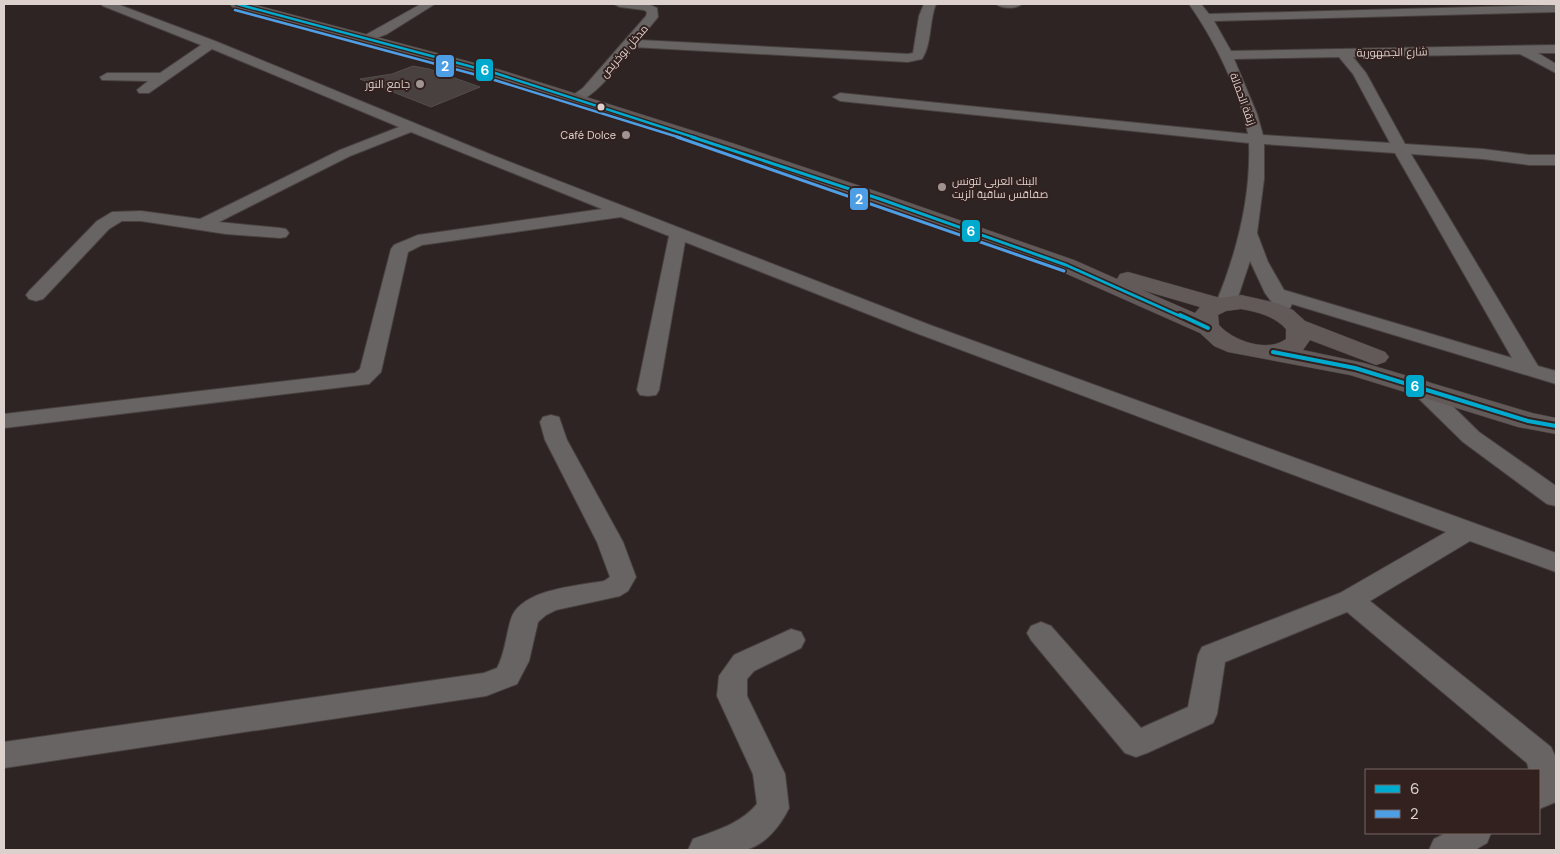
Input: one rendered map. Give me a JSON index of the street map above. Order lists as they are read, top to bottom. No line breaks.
{"streets":{"street":["مدخل بوخريص","شارع الجمهورية","زنقة الحمالة"]},"crossings":[["شارع الجمهورية","زنقة الحمالة"]],"places":["جامع النور","Café Dolce","البنك العربي لتونس صفاقس ساقية الزيت"],"lines":["transit line 6","transit line 2"],"legend":["6","2"]}
